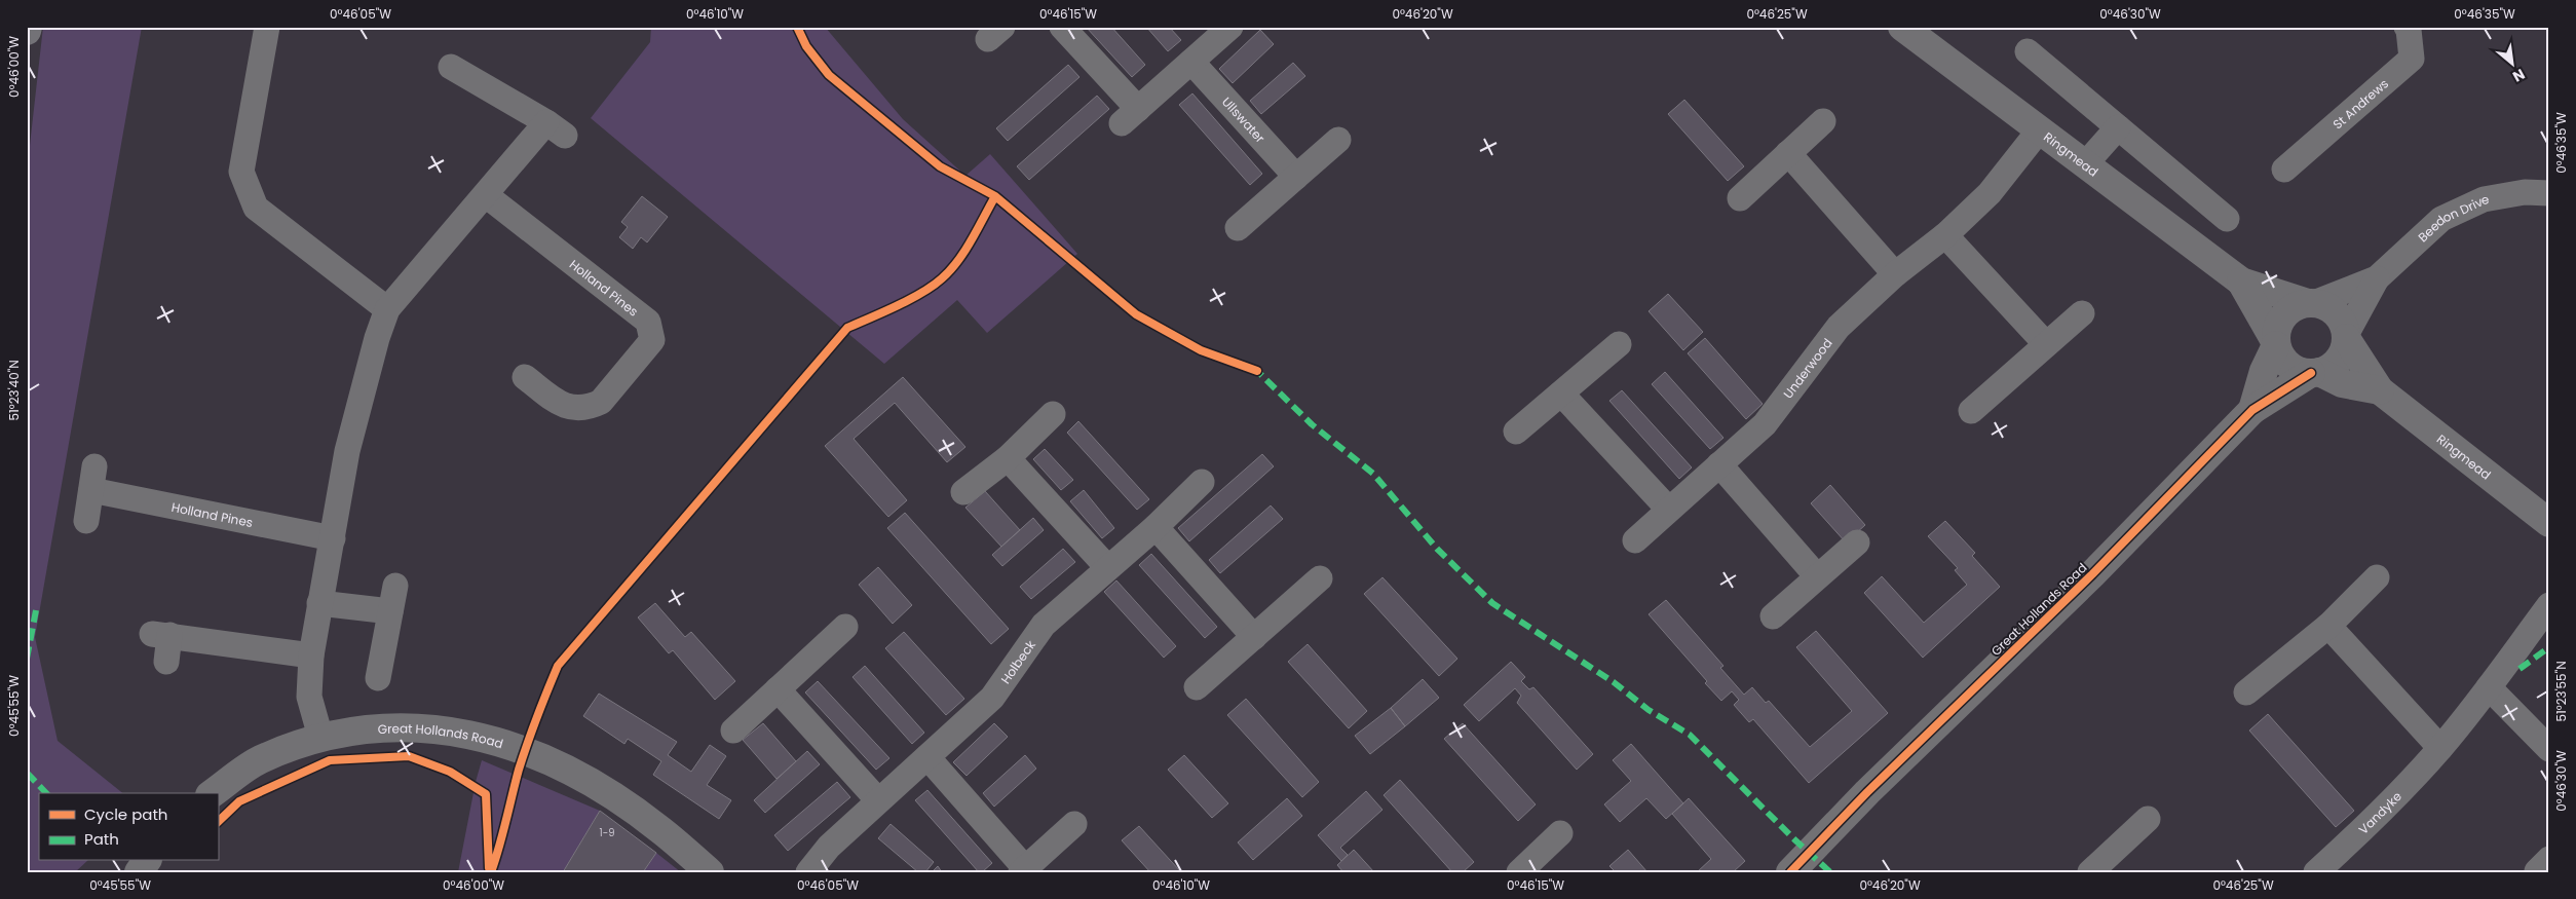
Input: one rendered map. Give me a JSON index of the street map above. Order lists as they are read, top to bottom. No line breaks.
{"streets":{"street":["St Andrews","Ullswater","Ringmead","Beedon Drive","Holland Pines","Underwood","Great Hollands Road","Holbeck","Vandyke"]},"crossings":[["Ringmead","Beedon Drive"],["Ringmead","Underwood"],["Ringmead","Great Hollands Road"],["Beedon Drive","Great Hollands Road"]],"house_numbers":["1-9"],"legend":["Cycle path","Path"],"north":"bottom right","coordinates":["0°46'05\"W","0°46'10\"W","0°46'15\"W","0°46'20\"W","0°46'25\"W","0°46'30\"W","0°46'35\"W","0°46'00\"W","51°23'40\"N","51°23'55\"N","0°45'55\"W"]}
